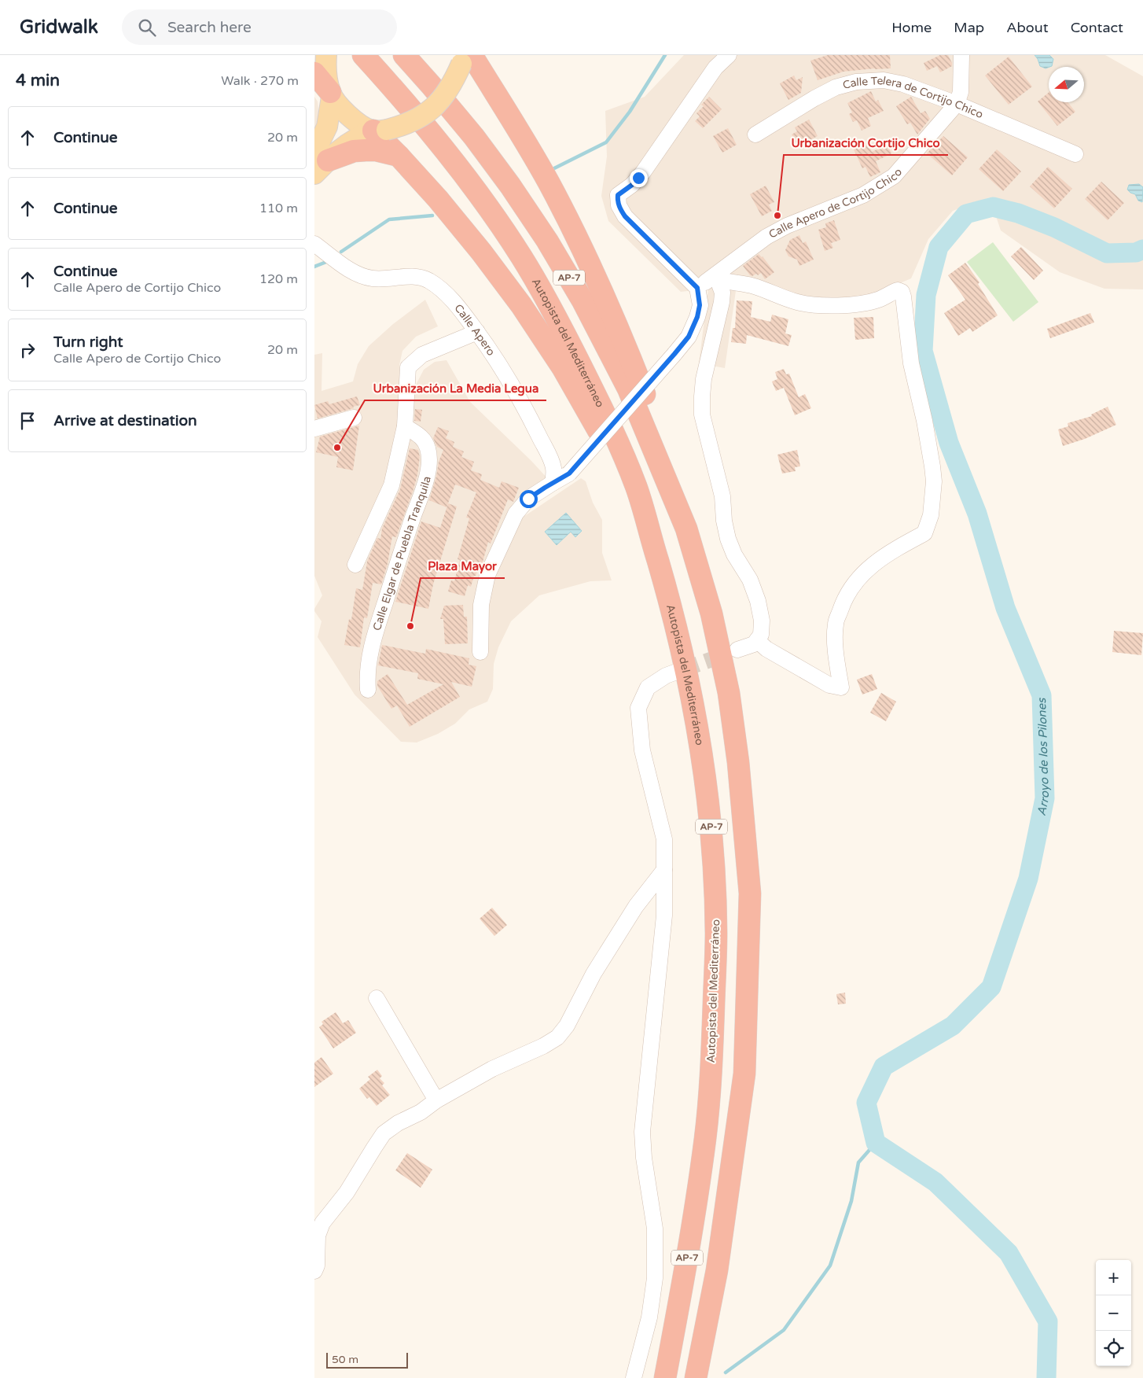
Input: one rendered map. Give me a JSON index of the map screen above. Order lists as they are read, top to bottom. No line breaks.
{"streets":{"highway":["AP-7","Autopista del Mediterráneo"],"street":["Calle Telera de Cortijo Chico","Calle Apero de Cortijo Chico","Calle Apero","Calle Elgar de Puebla Tranquila"]},"crossings":[["Calle Telera de Cortijo Chico","Calle Apero de Cortijo Chico"]],"water":["Arroyo de los Pilones"],"places":["Urbanización Cortijo Chico","Urbanización La Media Legua","Plaza Mayor"],"scale_bar":"50 m","north":"left","page":{"header":"Gridwalk","search":"Search here","nav":["Home","Map","About","Contact"],"heading":["4 min","Walk · 270 m"],"list":[["Continue","20 m"],["Continue","110 m"],["Continue","Calle Apero de Cortijo Chico","120 m"],["Turn right","Calle Apero de Cortijo Chico","20 m"],"Arrive at destination"],"map_buttons":["+","−"],"scale":"50 m"}}
